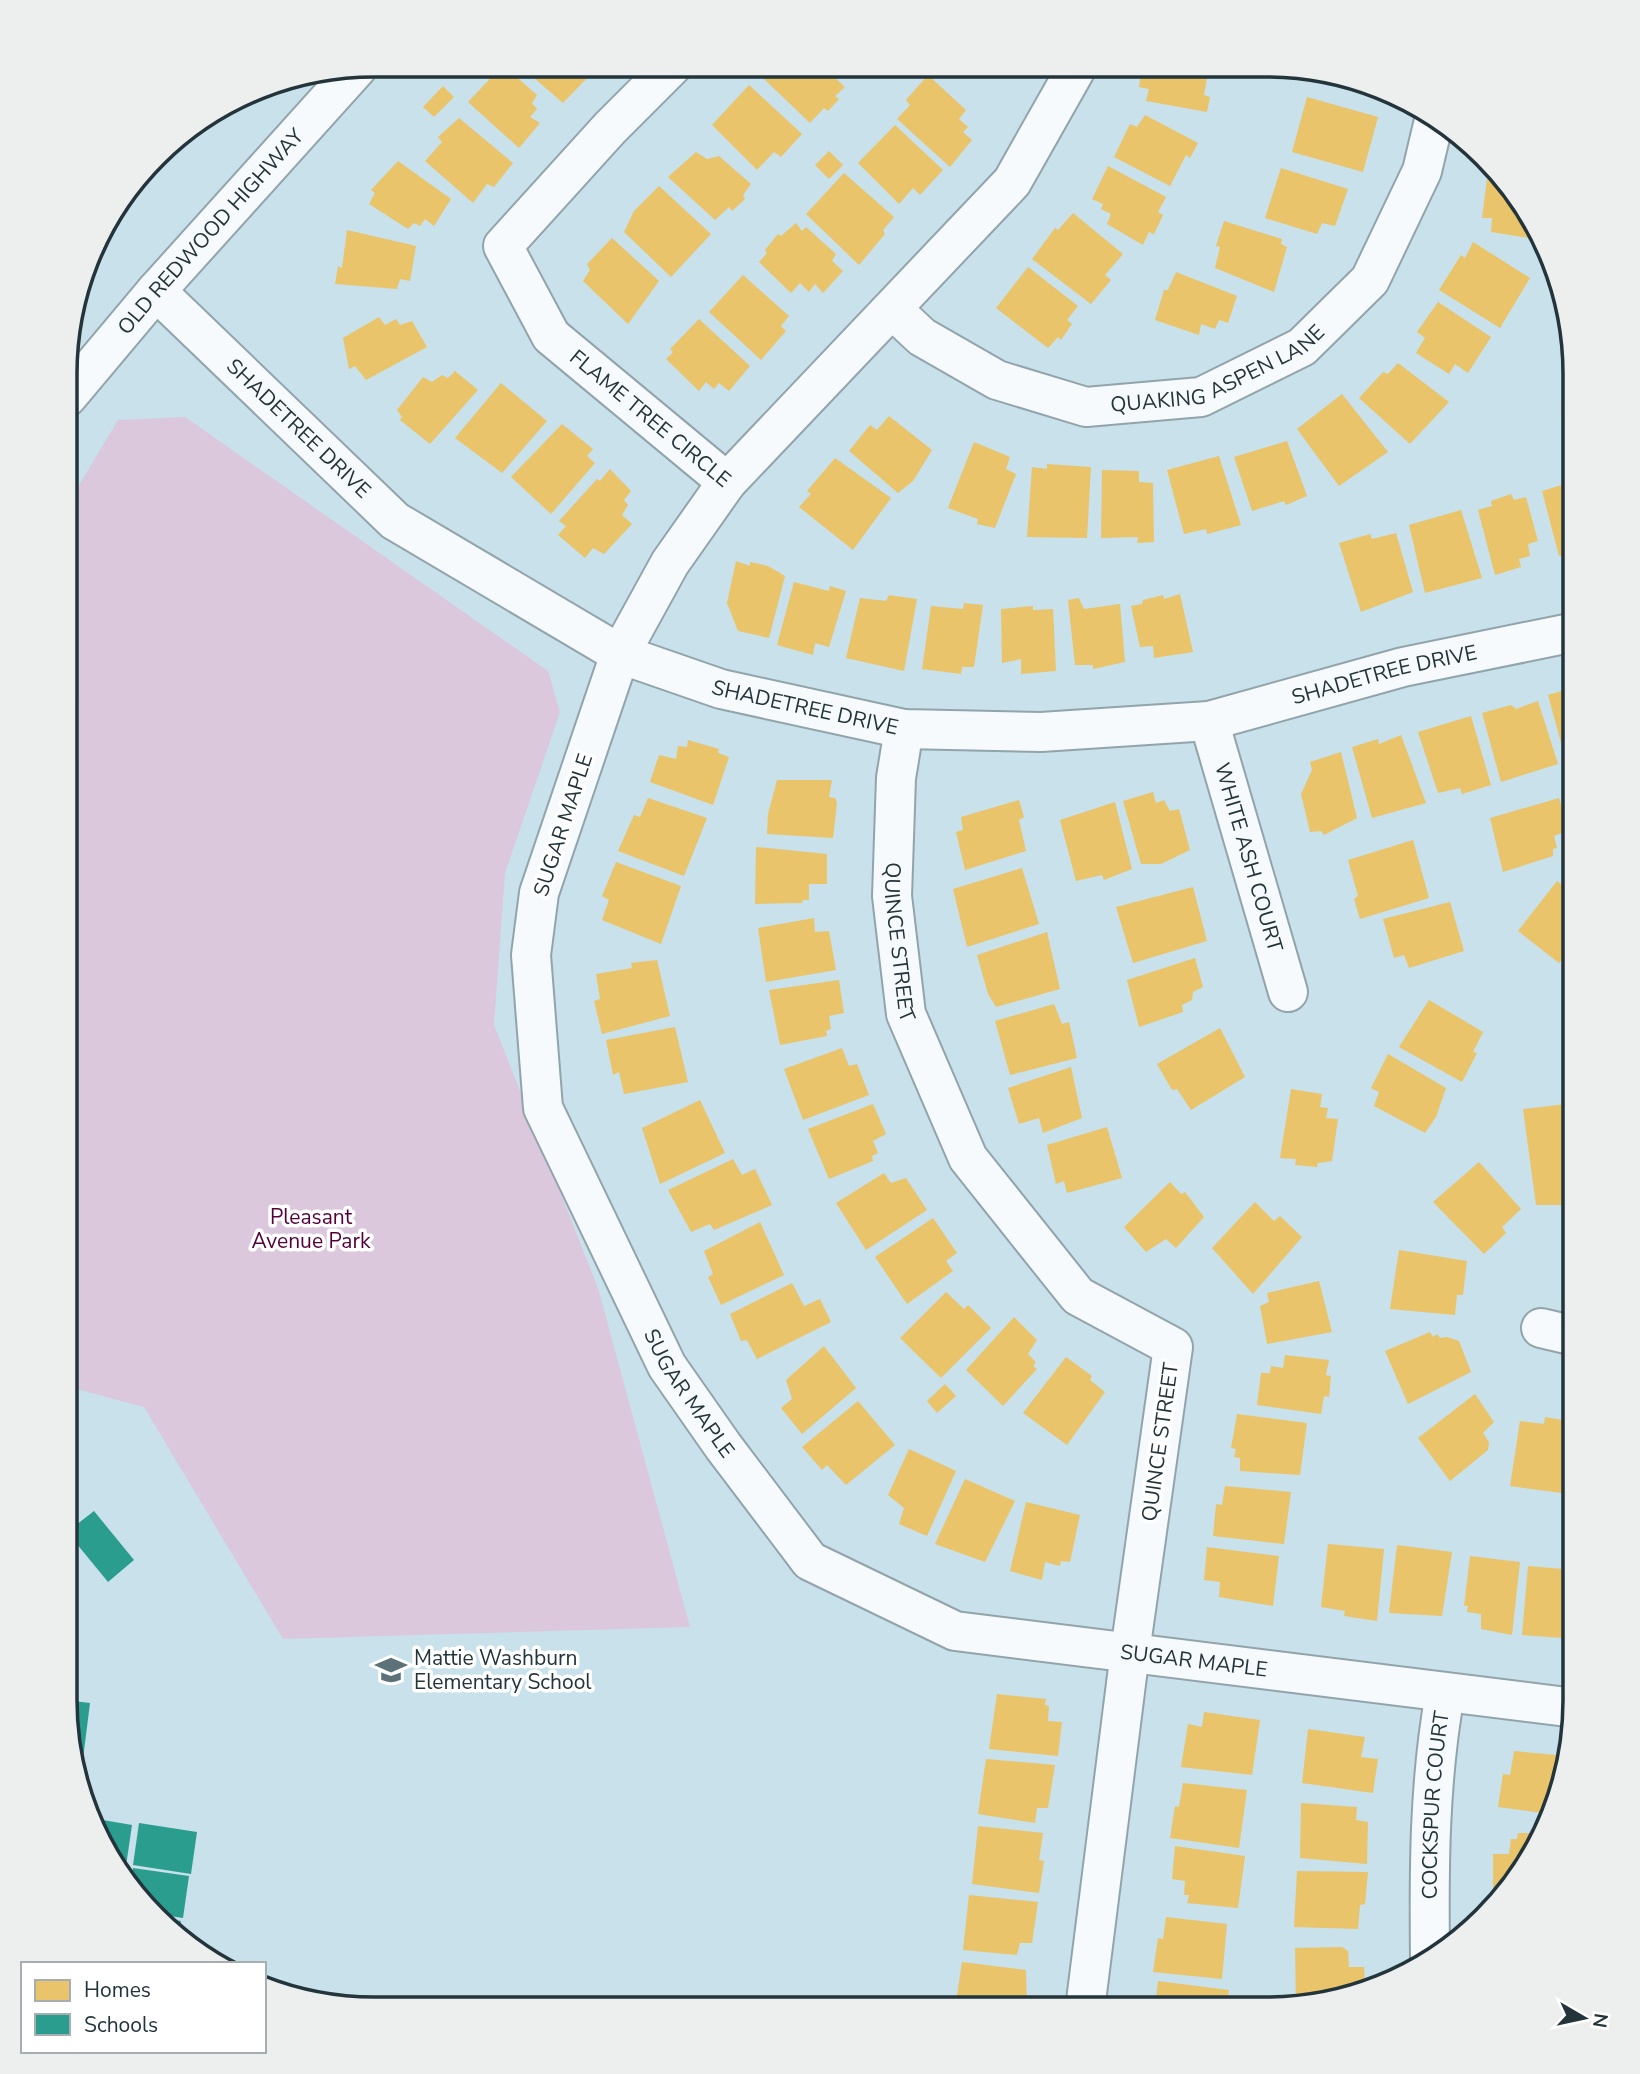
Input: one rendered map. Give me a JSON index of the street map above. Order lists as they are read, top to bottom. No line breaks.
{"streets":{"street":["OLD REDWOOD HIGHWAY","QUAKING ASPEN LANE","FLAME TREE CIRCLE","SHADETREE DRIVE","SUGAR MAPLE","WHITE ASH COURT","QUINCE STREET","COCKSPUR COURT"]},"crossings":[["OLD REDWOOD HIGHWAY","SHADETREE DRIVE"],["QUAKING ASPEN LANE","FLAME TREE CIRCLE"],["FLAME TREE CIRCLE","SUGAR MAPLE"],["SHADETREE DRIVE","SUGAR MAPLE"],["SHADETREE DRIVE","WHITE ASH COURT"],["SHADETREE DRIVE","QUINCE STREET"],["SUGAR MAPLE","QUINCE STREET"],["SUGAR MAPLE","COCKSPUR COURT"]],"parks":["Pleasant Avenue Park"],"places":{"school or university":["Mattie Washburn Elementary School"]},"legend":["Homes","Schools"],"north":"right"}
